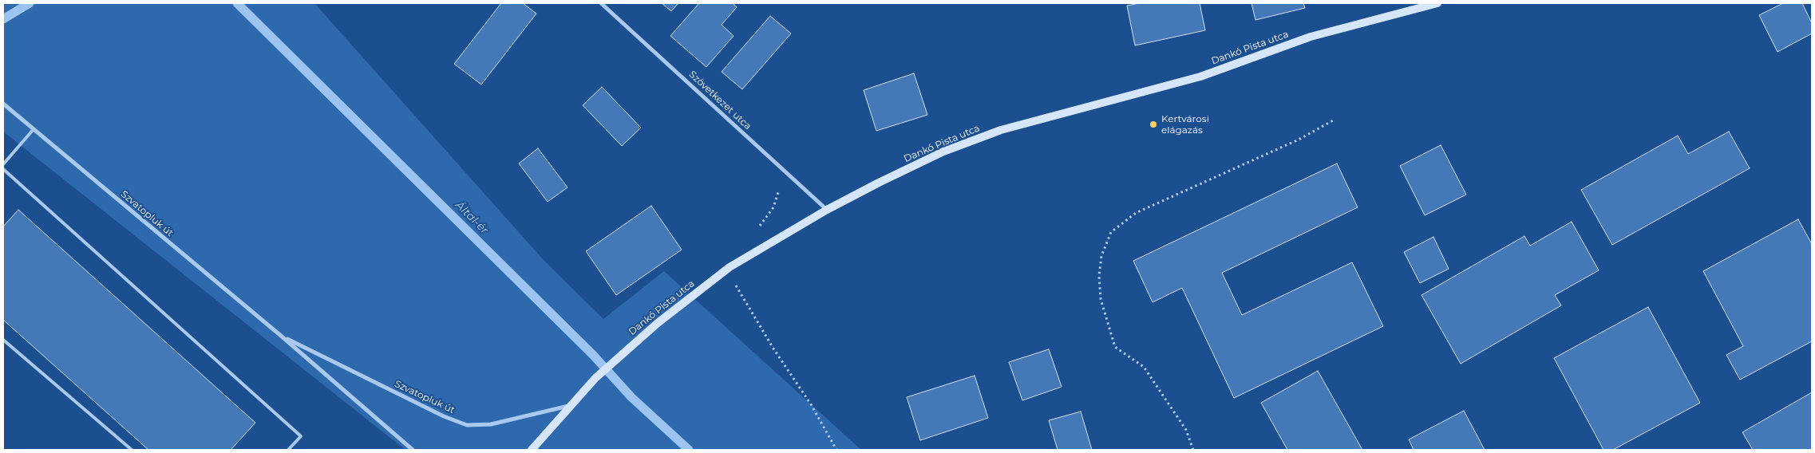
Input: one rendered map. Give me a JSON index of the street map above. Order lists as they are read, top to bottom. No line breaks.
{"streets":{"street":["Dankó Pista utca","Szövetkezet utca","Szvatopluk út"]},"crossings":[["Dankó Pista utca","Szövetkezet utca"],["Dankó Pista utca","Szvatopluk út"]],"water":["Által-ér"],"places":["Kertvárosi elágazás"]}
